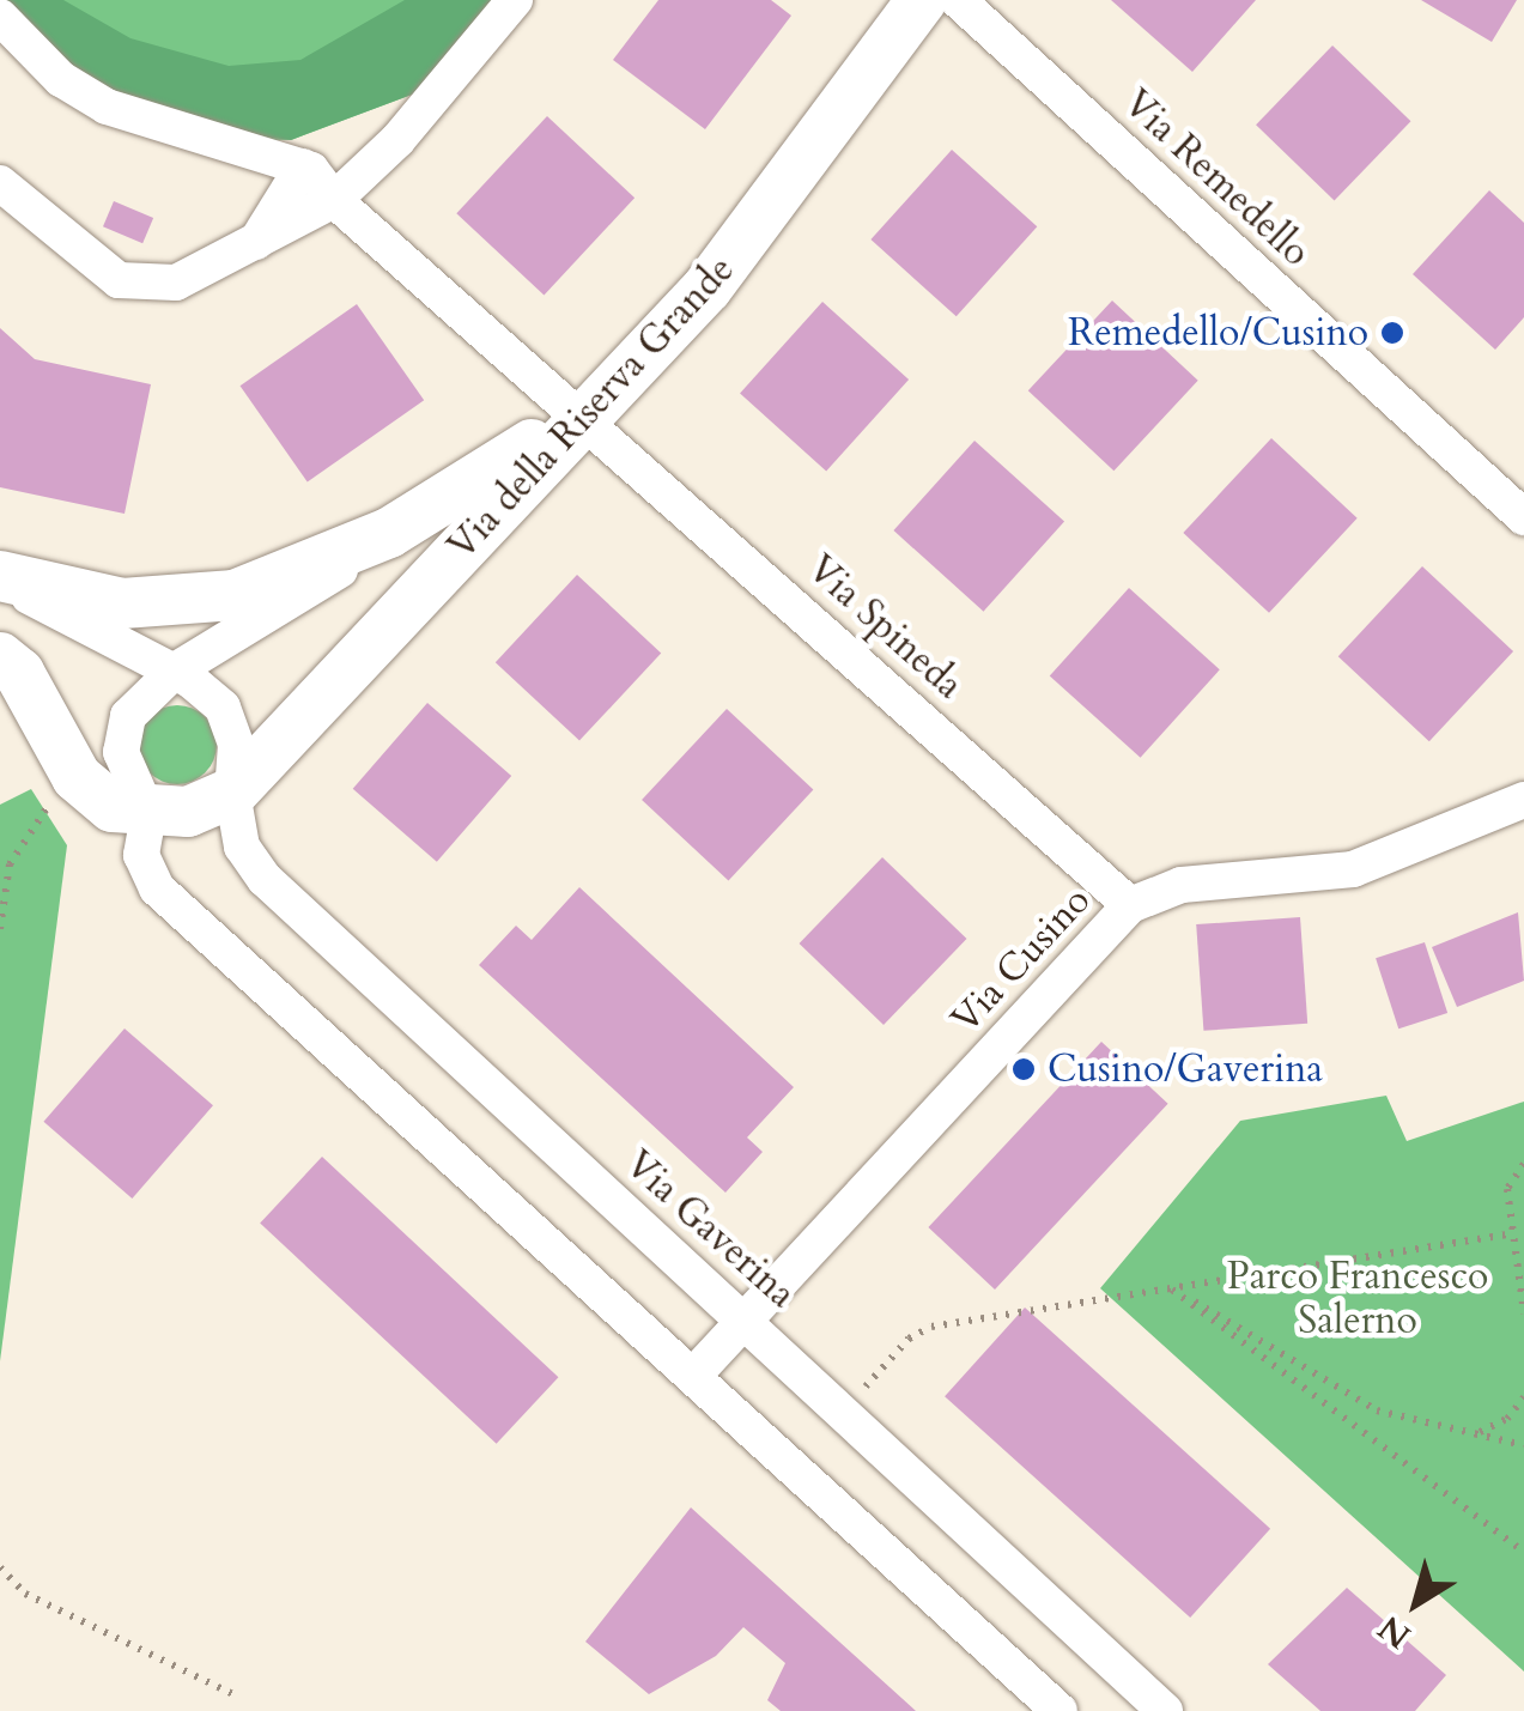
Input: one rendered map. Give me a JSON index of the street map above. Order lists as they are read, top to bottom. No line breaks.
{"streets":{"street":["Via Remedello","Via della Riserva Grande","Via Spineda","Via Cusino","Via Gaverina"]},"crossings":[["Via Remedello","Via della Riserva Grande"],["Via della Riserva Grande","Via Spineda"],["Via della Riserva Grande","Via Gaverina"],["Via Spineda","Via Cusino"],["Via Cusino","Via Gaverina"]],"parks":["Parco Francesco Salerno"],"places":["Remedello/Cusino","Cusino/Gaverina"],"north":"bottom left"}
